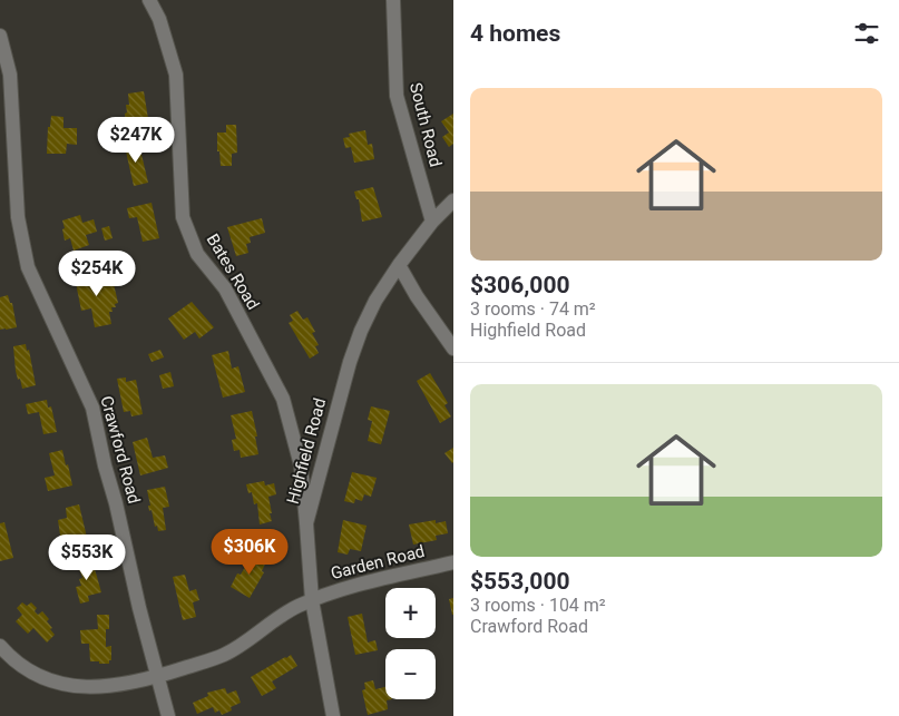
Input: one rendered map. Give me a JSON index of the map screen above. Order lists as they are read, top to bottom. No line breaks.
{"streets":{"street":["South Road","Bates Road","Crawford Road","Highfield Road","Garden Road"]},"crossings":[["South Road","Highfield Road"],["Bates Road","Highfield Road"],["Highfield Road","Garden Road"]],"page":{"heading":"4 homes","list":[{"name":"$306,000","note":"3 rooms · 74 m² · Highfield Road"},{"name":"$553,000","note":"3 rooms · 104 m² · Crawford Road"}],"price":["$247K","$254K","$306K","$553K"],"map_buttons":["+","−"]}}
